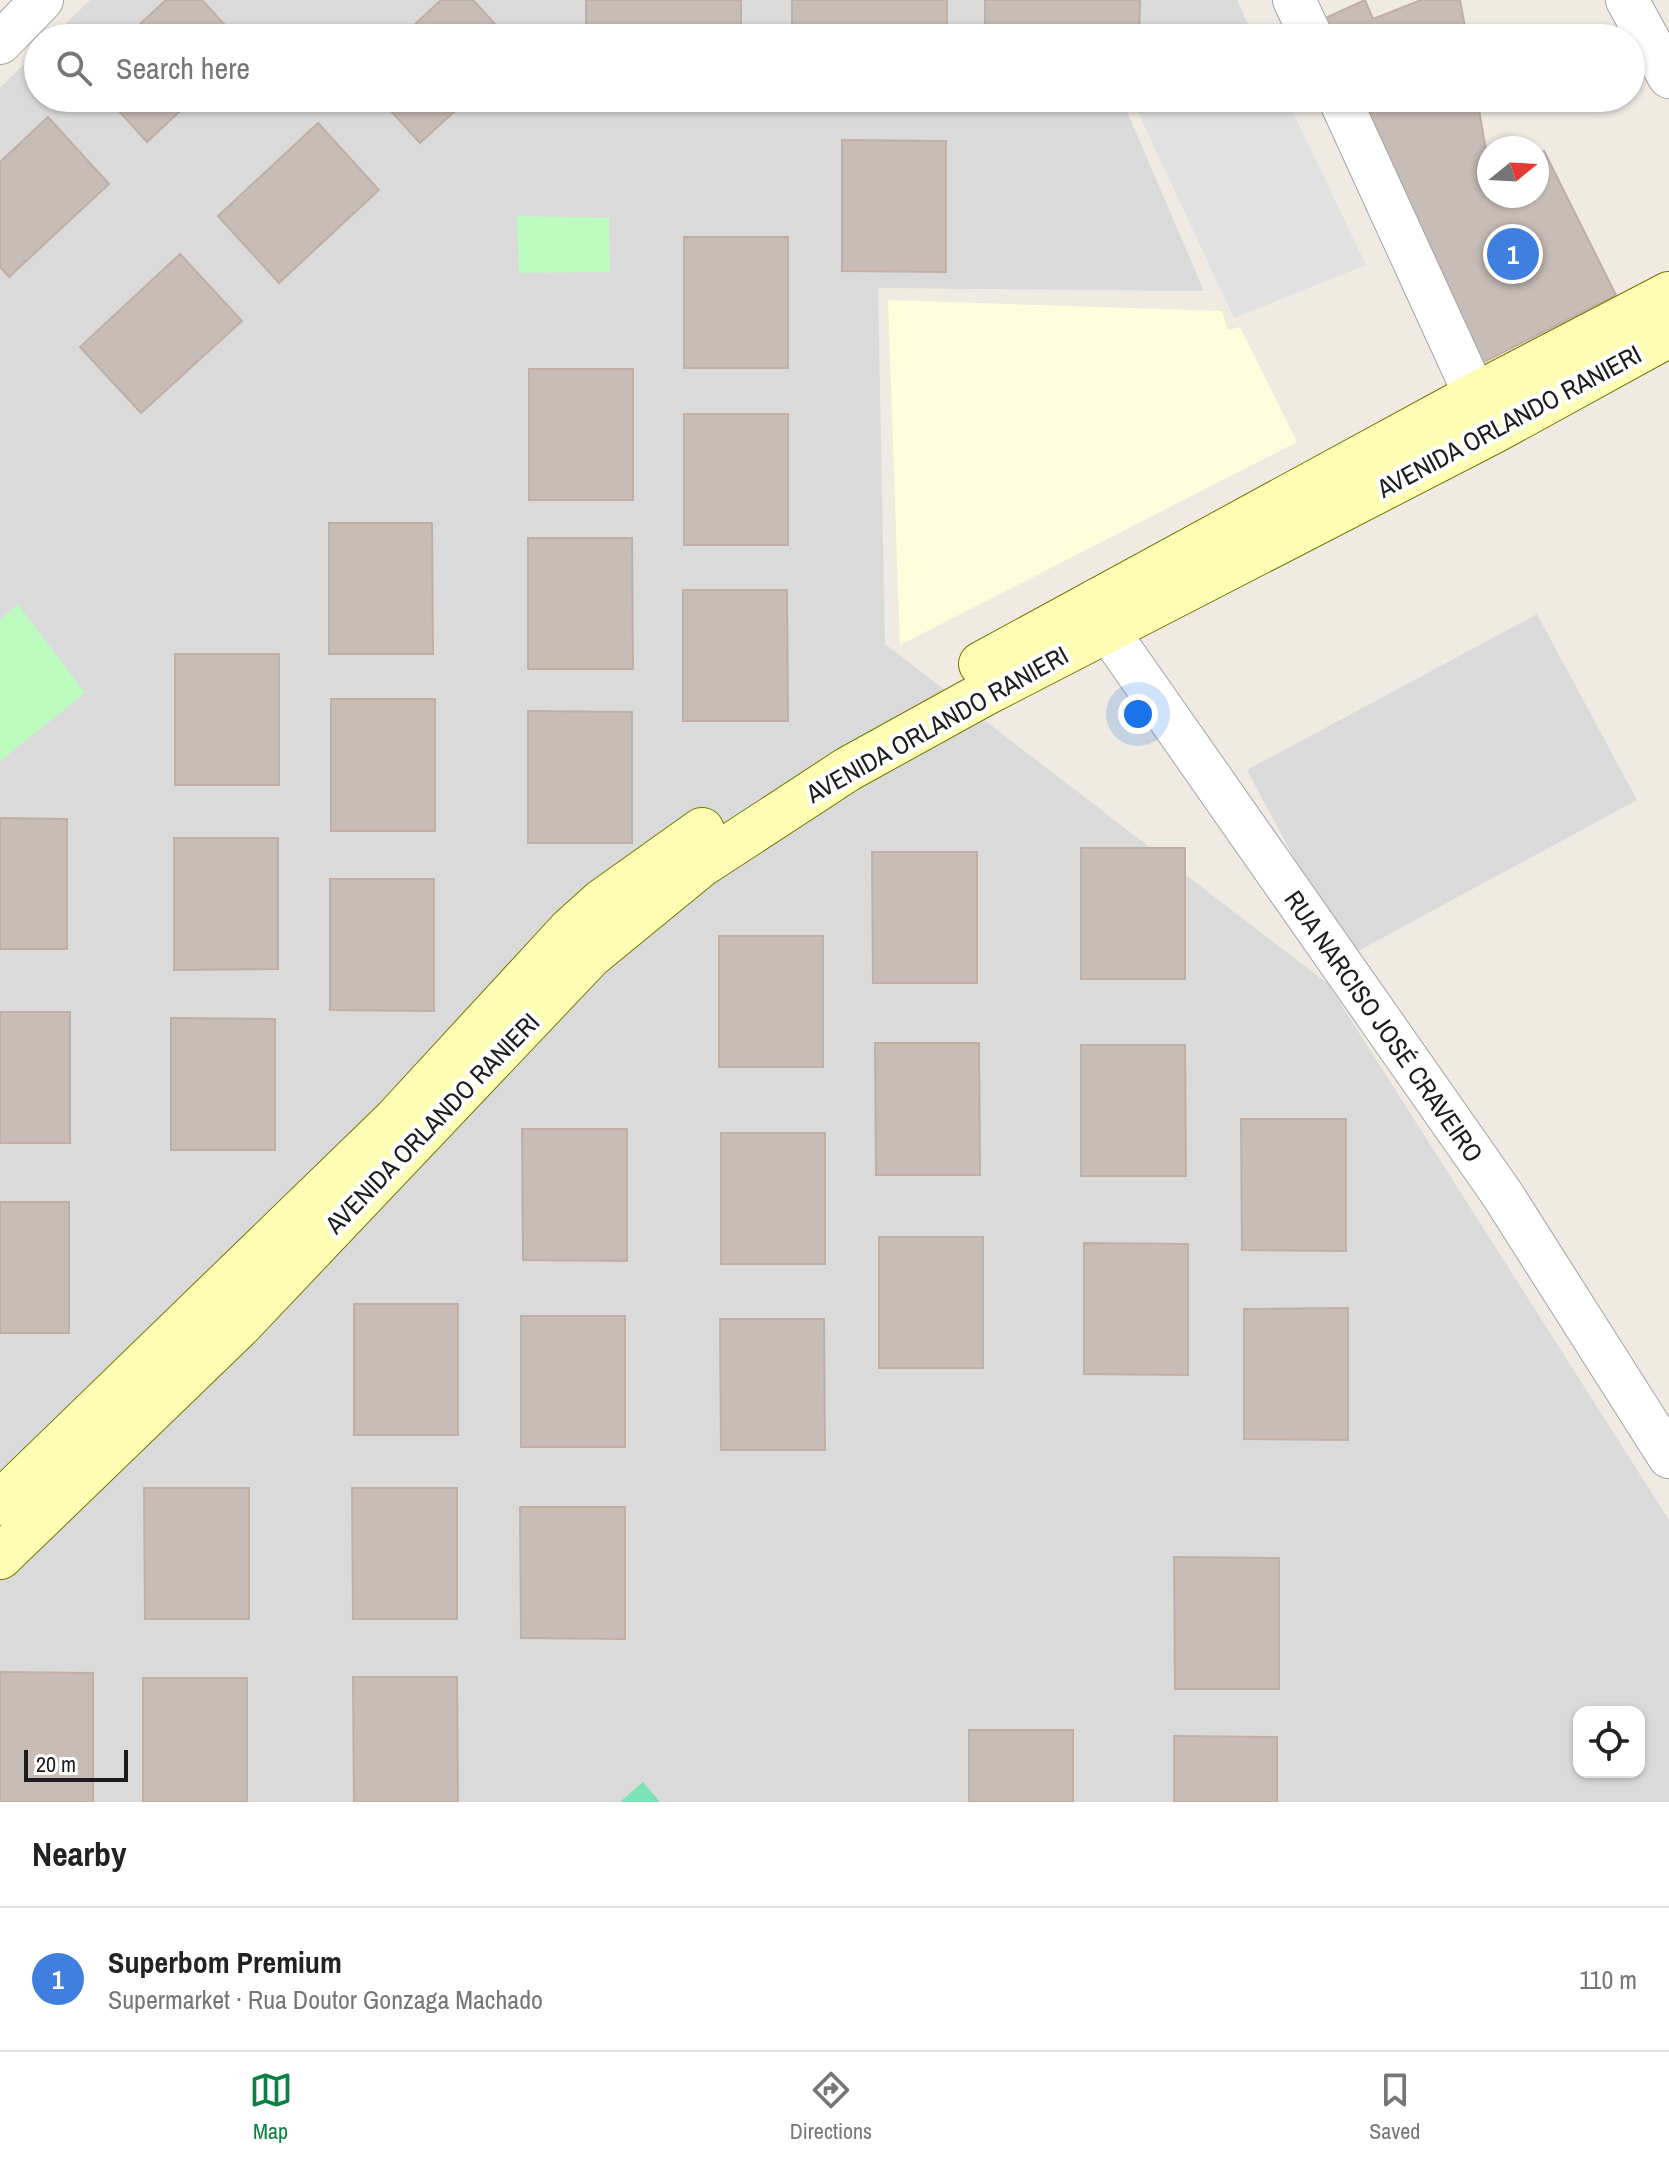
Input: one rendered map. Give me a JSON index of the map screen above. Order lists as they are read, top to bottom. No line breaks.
{"streets":{"main road":["AVENIDA ORLANDO RANIERI"],"street":["RUA NARCISO JOSÉ CRAVEIRO"]},"crossings":[["AVENIDA ORLANDO RANIERI","RUA NARCISO JOSÉ CRAVEIRO"]],"scale_bar":"20 m","north":"right","page":{"search":"Search here","pins":"1","scale":"20 m","heading":"Nearby","list":[{"mark":"1","name":"Superbom Premium","note":"Supermarket · Rua Doutor Gonzaga Machado","value":"110 m"}],"nav":["Map","Directions","Saved"]}}
